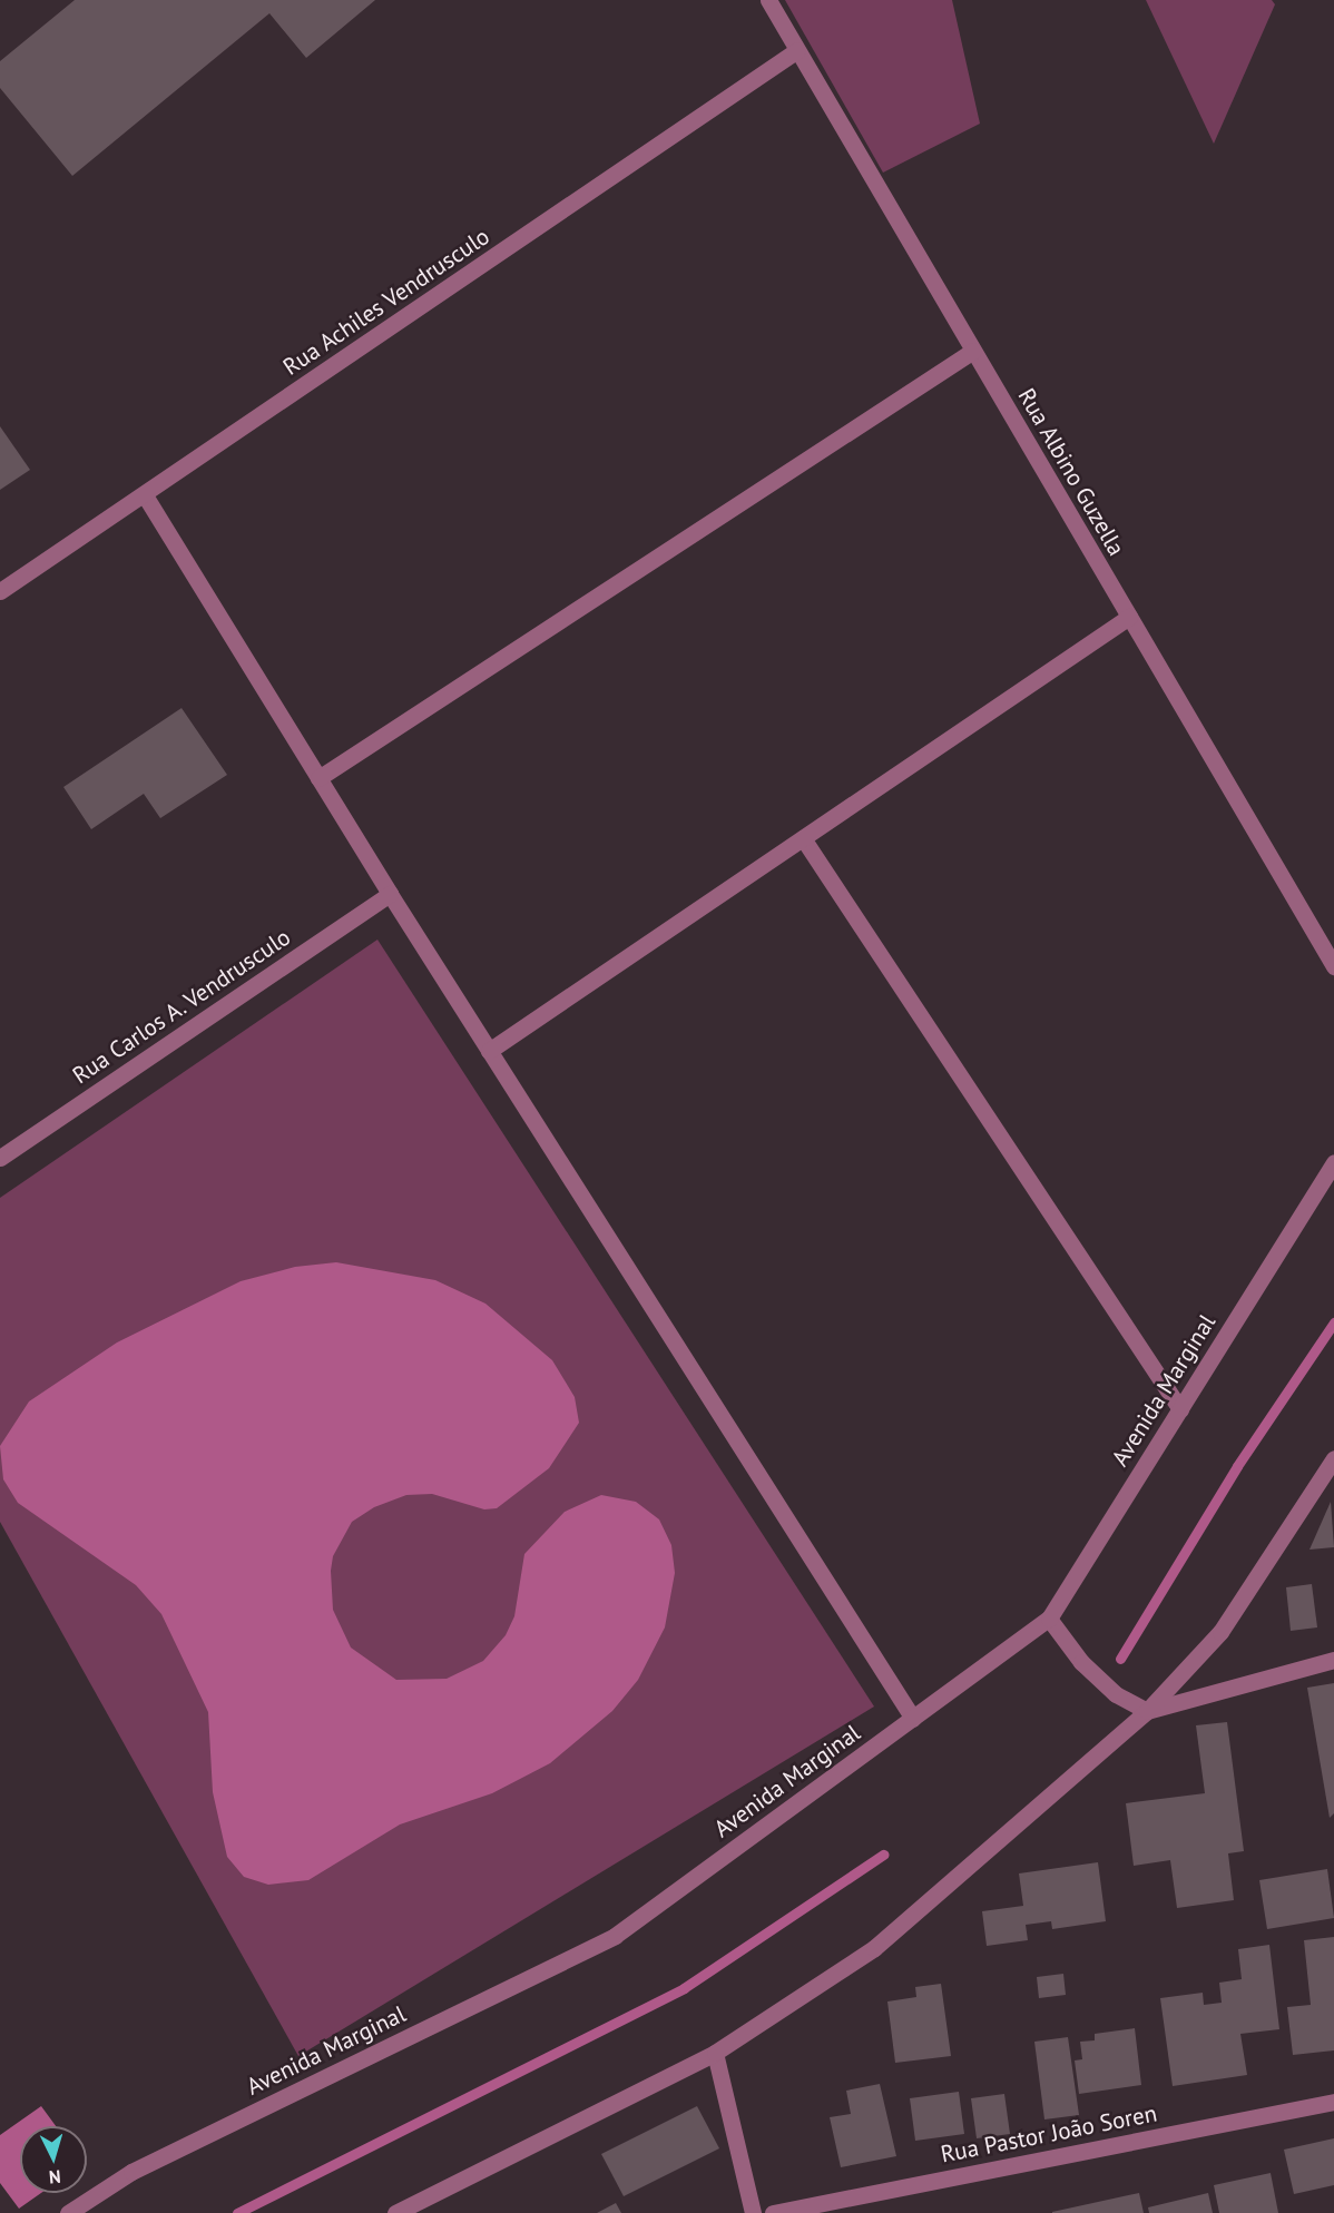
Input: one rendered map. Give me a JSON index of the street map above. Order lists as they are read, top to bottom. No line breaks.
{"streets":{"street":["Rua Achiles Vendrusculo","Rua Albino Guzella","Rua Carlos A. Vendrusculo","Avenida Marginal","Rua Pastor João Soren"]},"crossings":[["Rua Achiles Vendrusculo","Rua Albino Guzella"]],"north":"bottom"}
